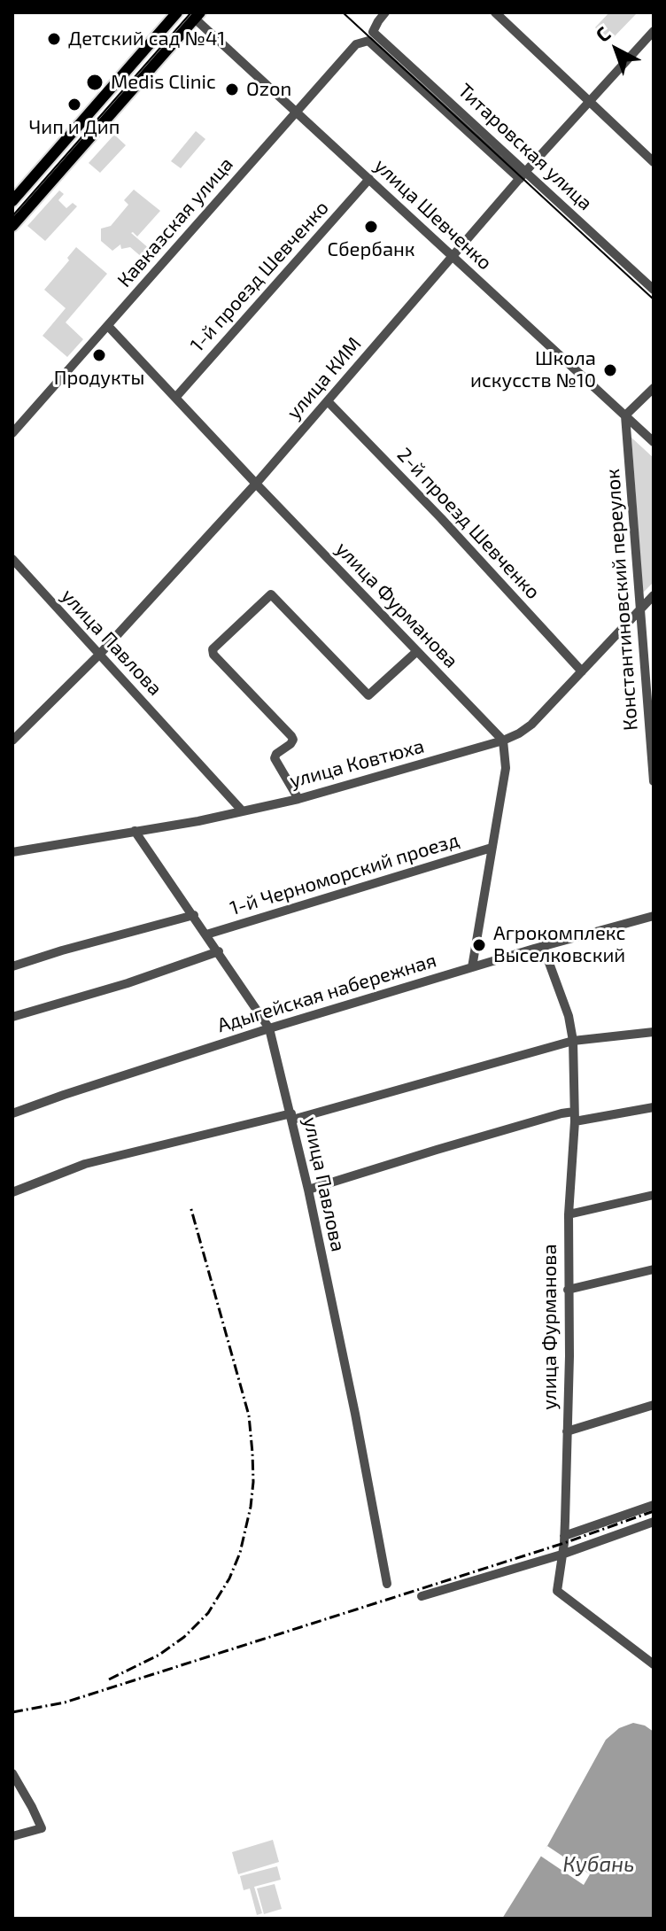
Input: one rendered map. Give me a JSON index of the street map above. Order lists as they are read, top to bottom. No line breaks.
{"streets":{"street":["Титаровская улица","улица Шевченко","Кавказская улица","1-й проезд Шевченко","улица КИМ","2-й проезд Шевченко","Константиновский переулок","улица Фурманова","улица Павлова","улица Ковтюха","1-й Черноморский проезд","Адыгейская набережная"]},"crossings":[["Титаровская улица","Кавказская улица"],["Титаровская улица","улица КИМ"],["улица Шевченко","Кавказская улица"],["улица Шевченко","1-й проезд Шевченко"],["улица Шевченко","улица КИМ"],["улица Шевченко","Константиновский переулок"],["Кавказская улица","улица Фурманова"],["1-й проезд Шевченко","улица Фурманова"],["улица КИМ","2-й проезд Шевченко"],["улица КИМ","улица Фурманова"],["улица КИМ","улица Павлова"],["2-й проезд Шевченко","улица Ковтюха"],["Константиновский переулок","улица Ковтюха"],["улица Фурманова","улица Ковтюха"],["улица Фурманова","Адыгейская набережная"],["улица Павлова","улица Ковтюха"],["улица Павлова","1-й Черноморский проезд"],["улица Павлова","Адыгейская набережная"]],"water":["Кубань"],"places":["Детский сад №41","Medis Clinic","Ozon","Чип и Дип","Сбербанк","Продукты","Школа искусств №10","Агрокомплекс Выселковский"],"north":"top left"}
